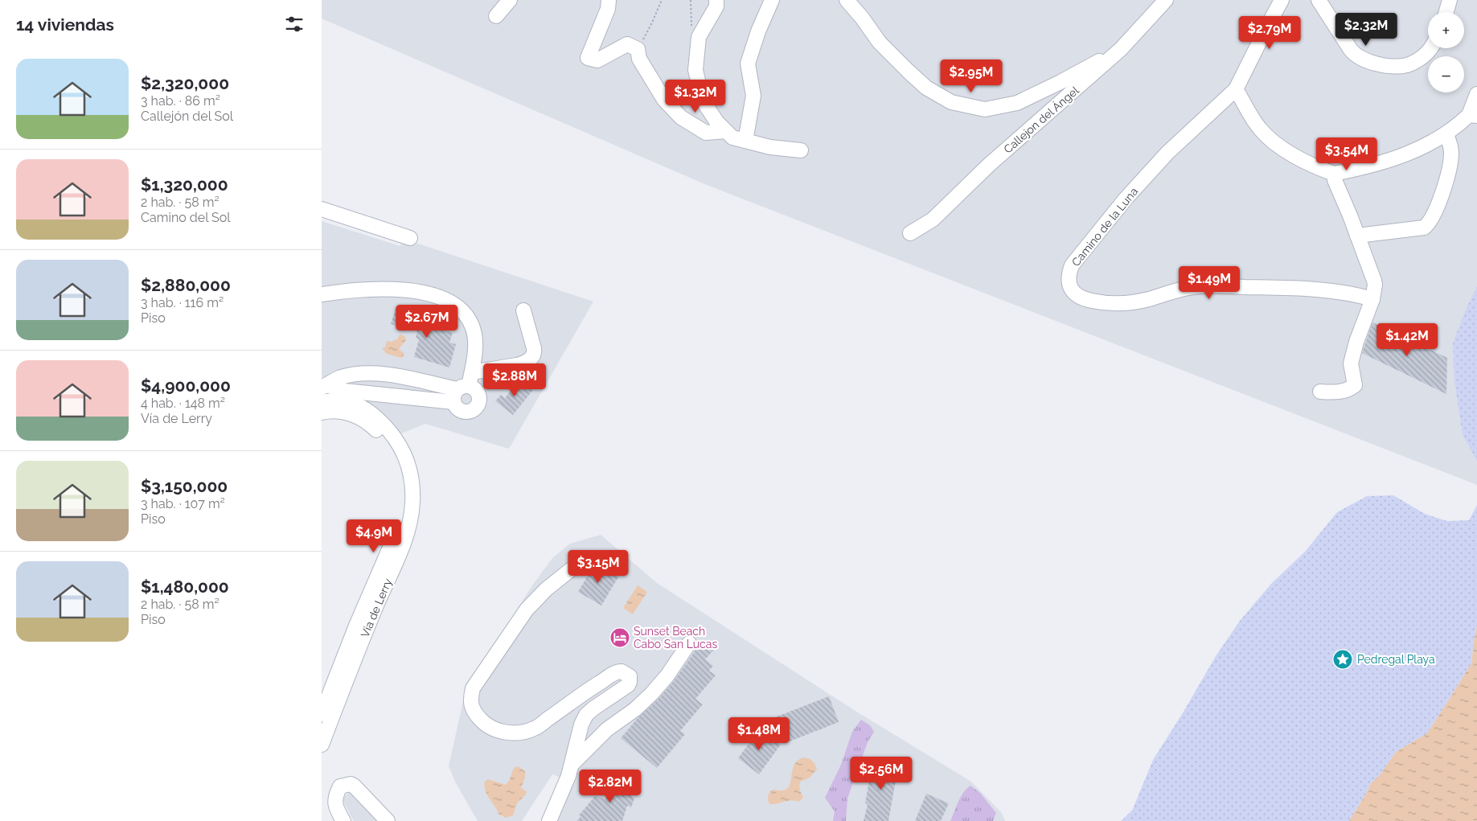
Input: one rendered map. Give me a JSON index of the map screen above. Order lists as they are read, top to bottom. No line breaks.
{"streets":{"street":["Callejon del Ángel","Camino de la Luna","Vía de Lerry"]},"places":{"hotel":["Sunset Beach Cabo San Lucas"],"place":["Pedregal Playa"]},"page":{"heading":"14 viviendas","map_buttons":["+","−"],"price":["$2.32M","$2.79M","$2.95M","$1.32M","$3.54M","$1.49M","$2.67M","$1.42M","$2.88M","$4.9M","$3.15M","$1.48M","$2.56M","$2.82M"],"list":[{"name":"$2,320,000","note":"3 hab. · 86 m² · Callejón del Sol"},{"name":"$1,320,000","note":"2 hab. · 58 m² · Camino del Sol"},{"name":"$2,880,000","note":"3 hab. · 116 m² · Piso"},{"name":"$4,900,000","note":"4 hab. · 148 m² · Vía de Lerry"},{"name":"$3,150,000","note":"3 hab. · 107 m² · Piso"},{"name":"$1,480,000","note":"2 hab. · 58 m² · Piso"}]}}
